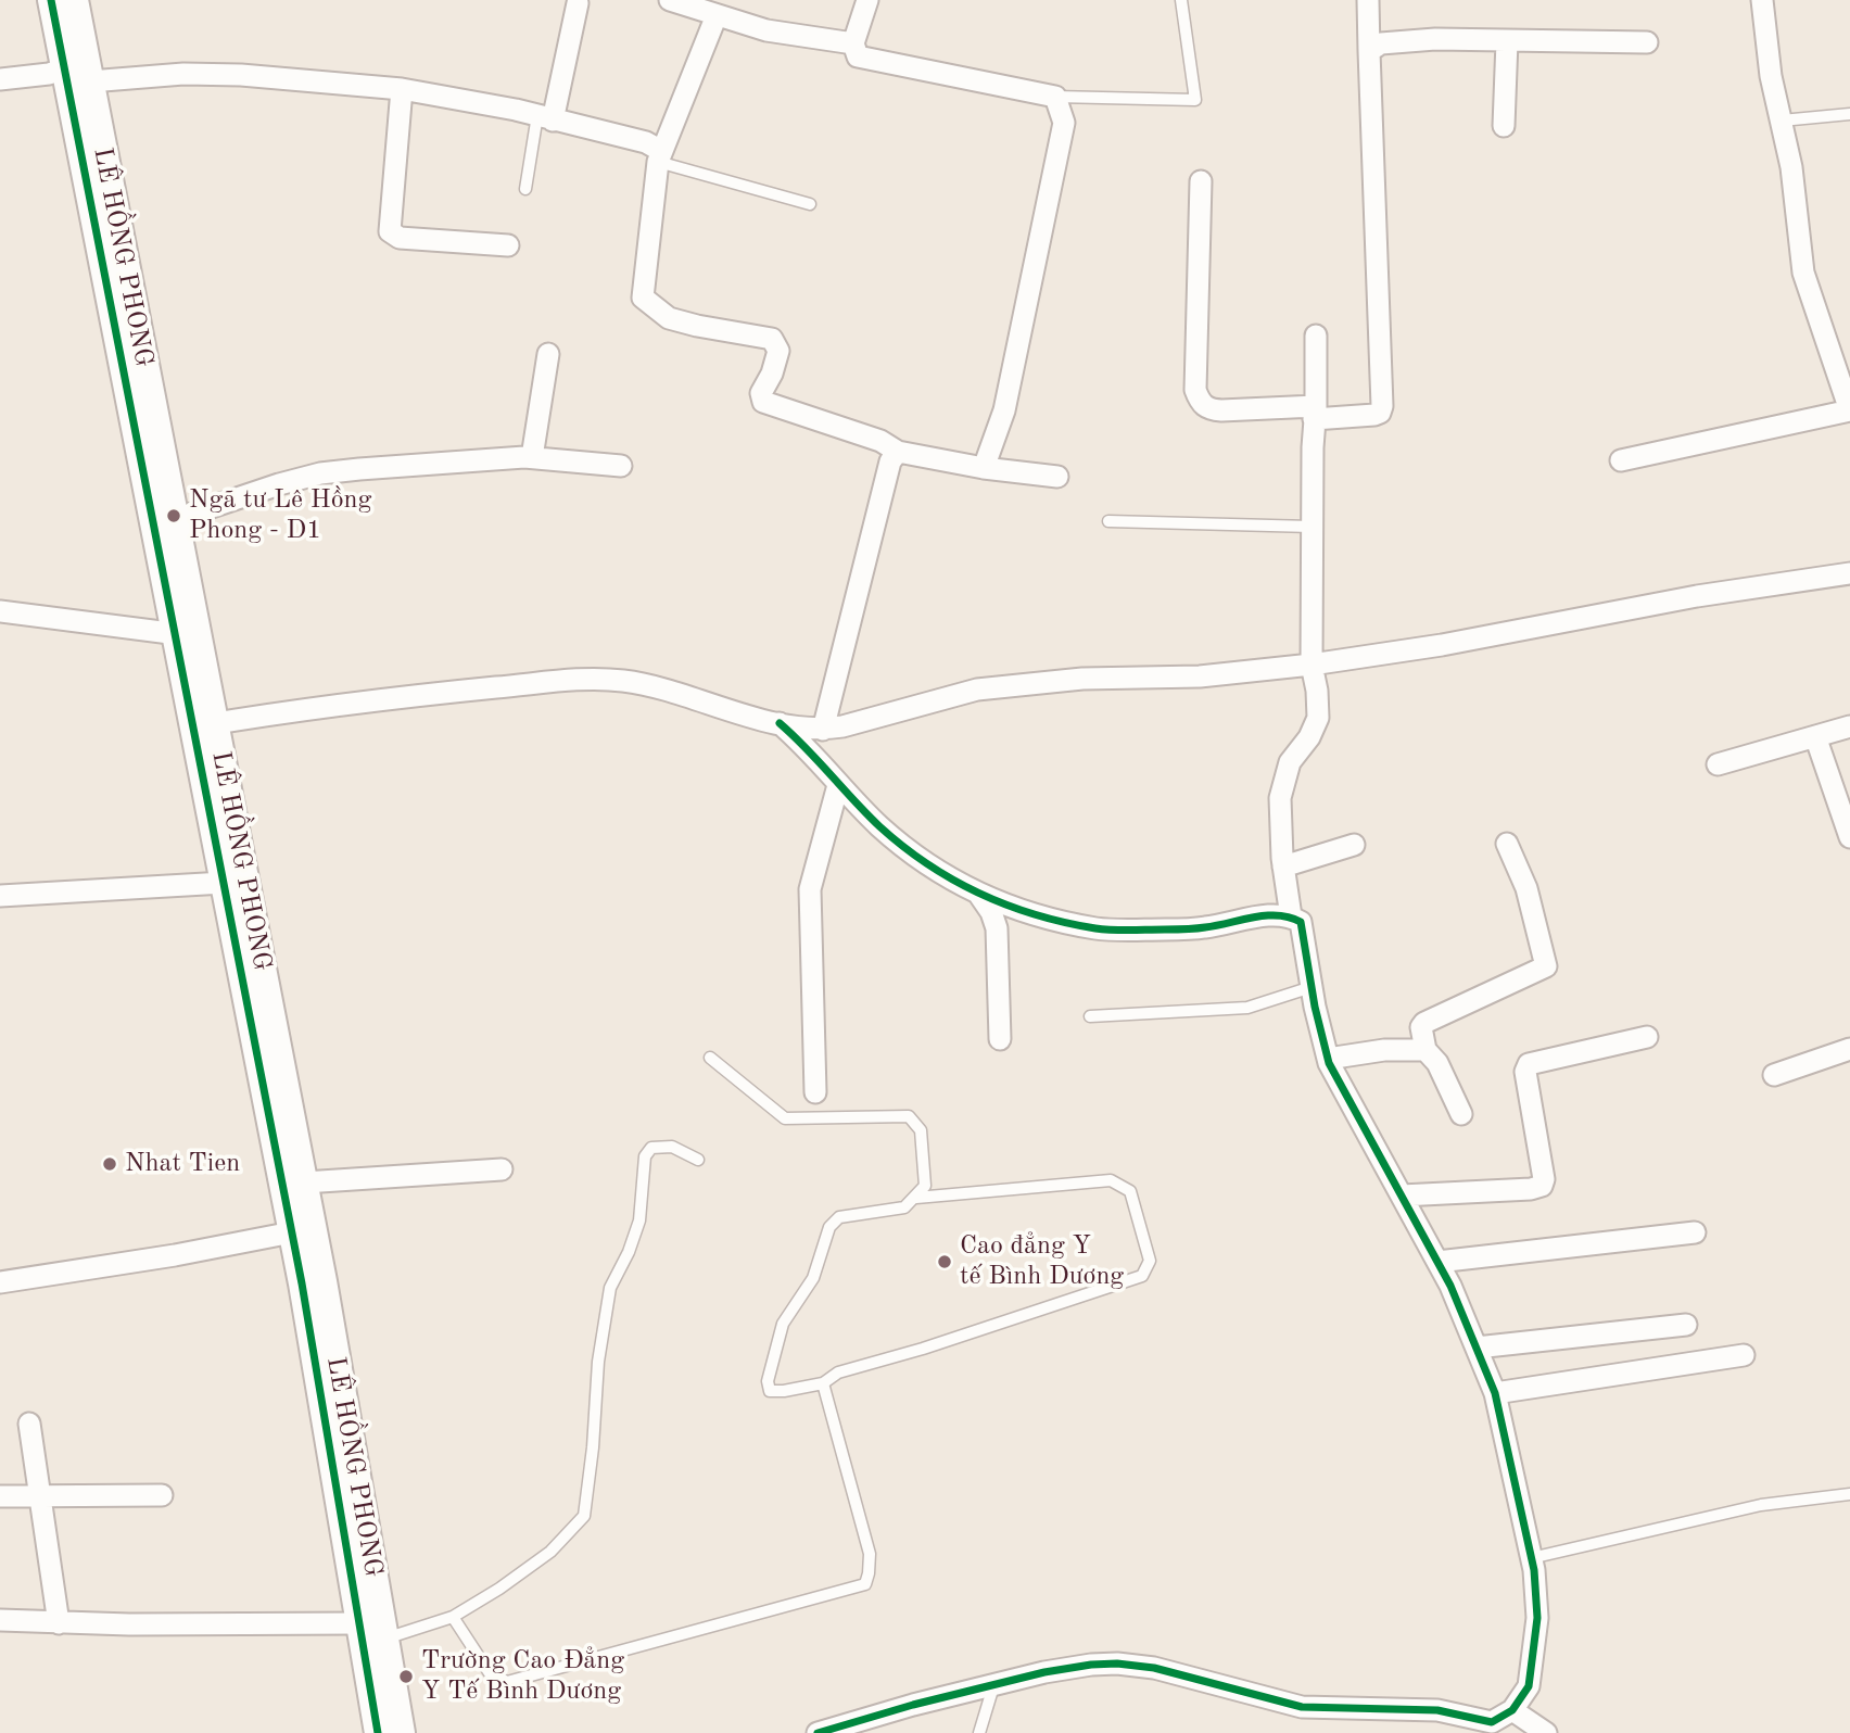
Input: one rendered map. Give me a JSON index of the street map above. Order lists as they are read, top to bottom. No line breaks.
{"streets":{"street":["LÊ HỒNG PHONG"]},"places":["Ngã tư Lê Hồng Phong - D1","Nhat Tien","Cao đẳng Y tế Bình Dương","Trường Cao Đẳng Y Tế Bình Dương"]}
